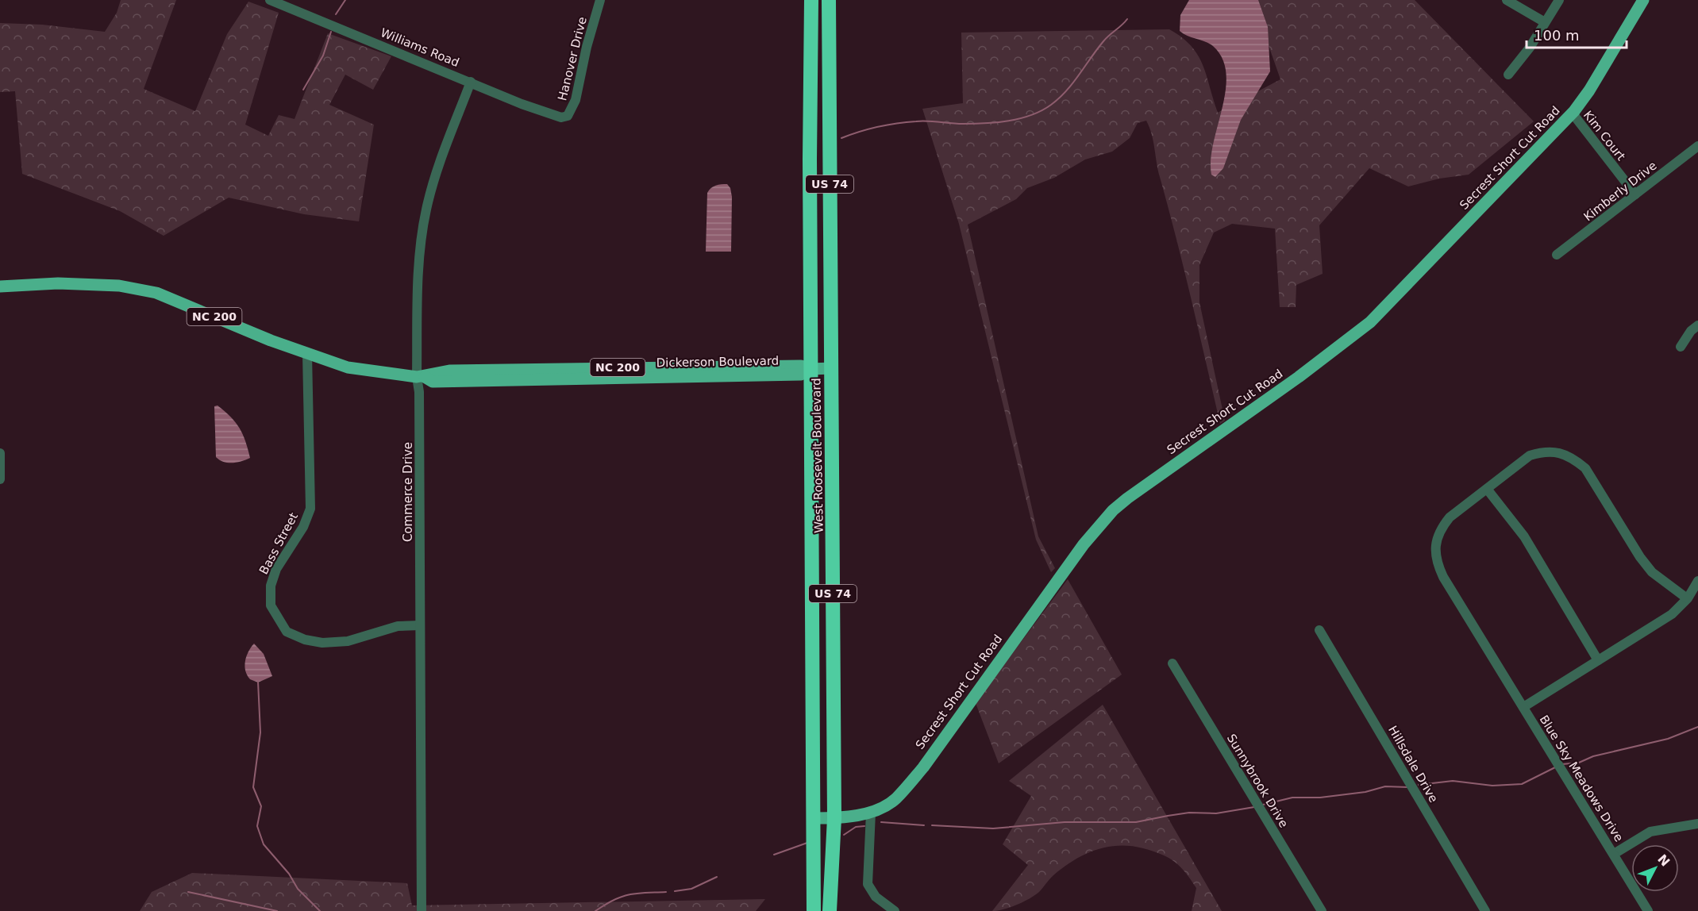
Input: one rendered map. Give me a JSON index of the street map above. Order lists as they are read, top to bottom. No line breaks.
{"streets":{"highway":["US 74","West Roosevelt Boulevard"],"main road":["Secrest Short Cut Road","NC 200","Dickerson Boulevard"],"street":["Williams Road","Hanover Drive","Kim Court","Kimberly Drive","Commerce Drive","Bass Street","Hillsdale Drive","Blue Sky Meadows Drive","Sunnybrook Drive"]},"crossings":[["Williams Road","Hanover Drive"],["Williams Road","Commerce Drive"],["Kim Court","Secrest Short Cut Road"],["Kim Court","Kimberly Drive"],["Secrest Short Cut Road","West Roosevelt Boulevard"],["NC 200","Dickerson Boulevard"],["Dickerson Boulevard","West Roosevelt Boulevard"],["Dickerson Boulevard","Commerce Drive"],["Dickerson Boulevard","Bass Street"],["Commerce Drive","Bass Street"]],"scale_bar":"100 m","north":"top right"}
